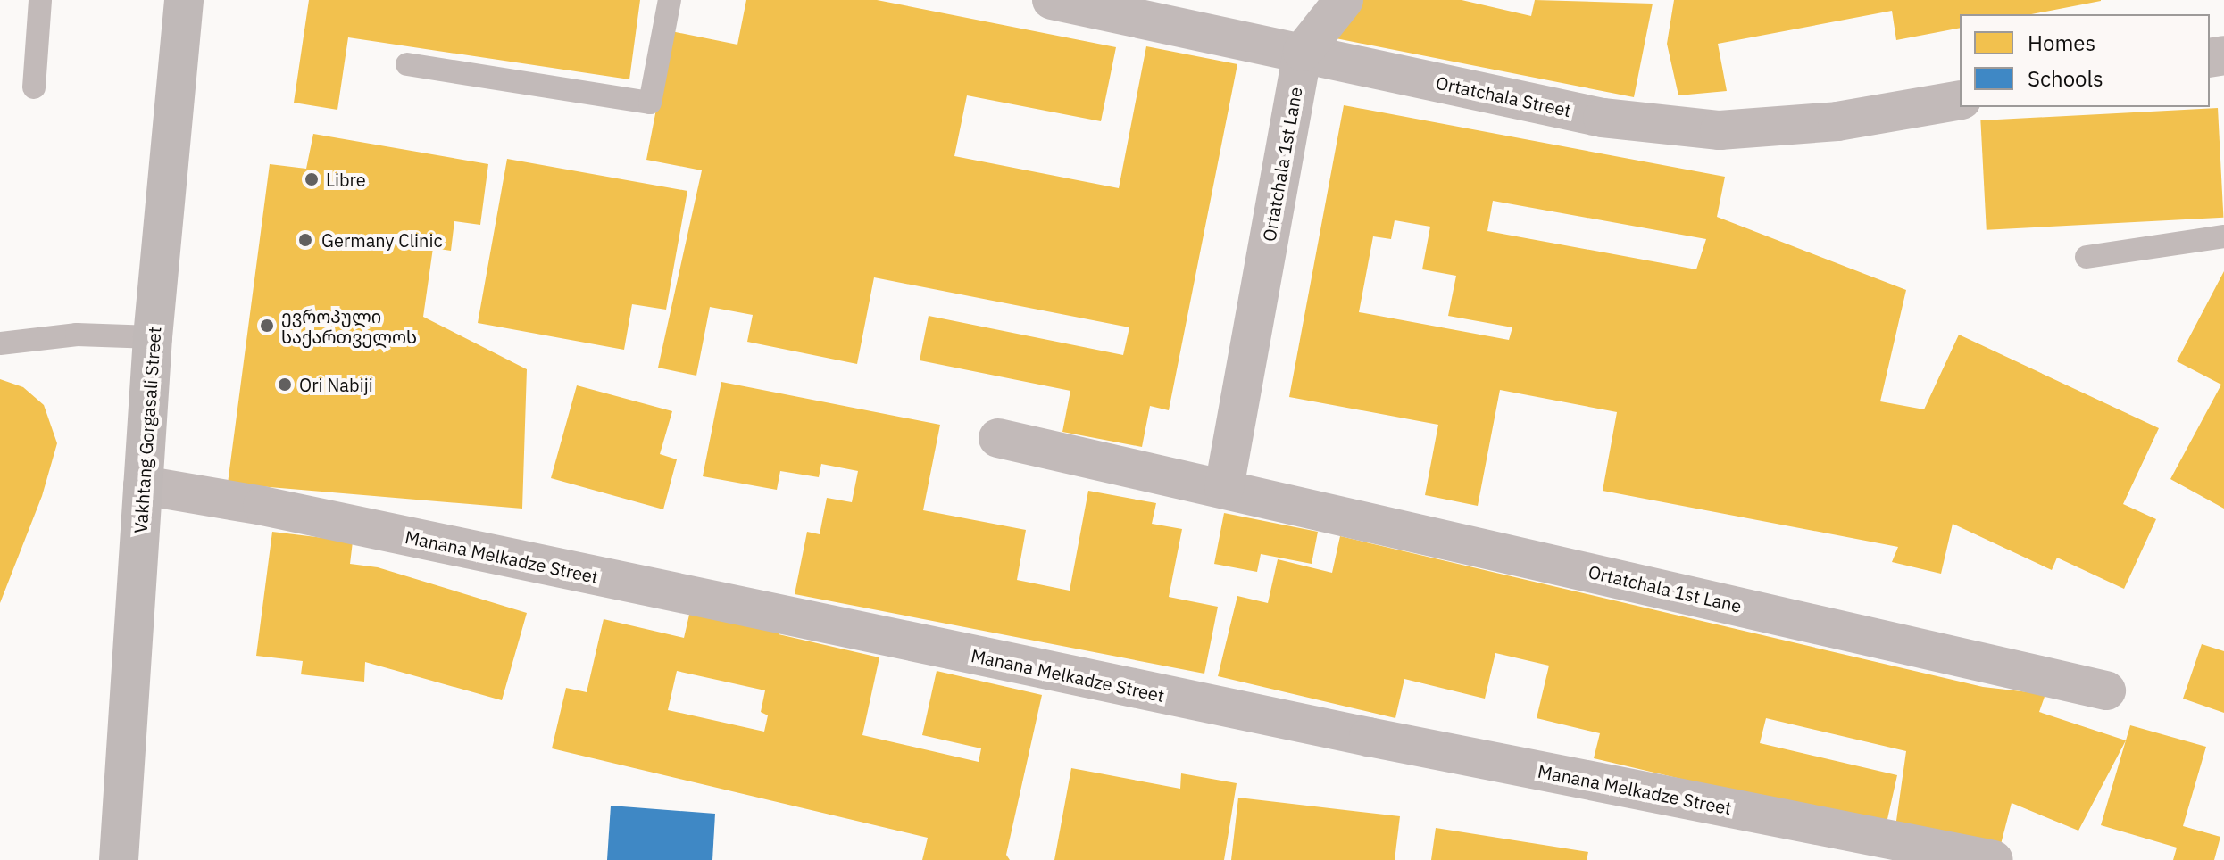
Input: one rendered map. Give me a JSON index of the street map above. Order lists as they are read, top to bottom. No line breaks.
{"streets":{"main road":["Vakhtang Gorgasali Street"],"street":["Ortatchala Street","Ortatchala 1st Lane","Manana Melkadze Street"]},"crossings":[["Ortatchala Street","Ortatchala 1st Lane"],["Vakhtang Gorgasali Street","Manana Melkadze Street"]],"places":["Libre","Germany Clinic","ევროპული საქართველოს","Ori Nabiji"],"legend":["Homes","Schools"]}
